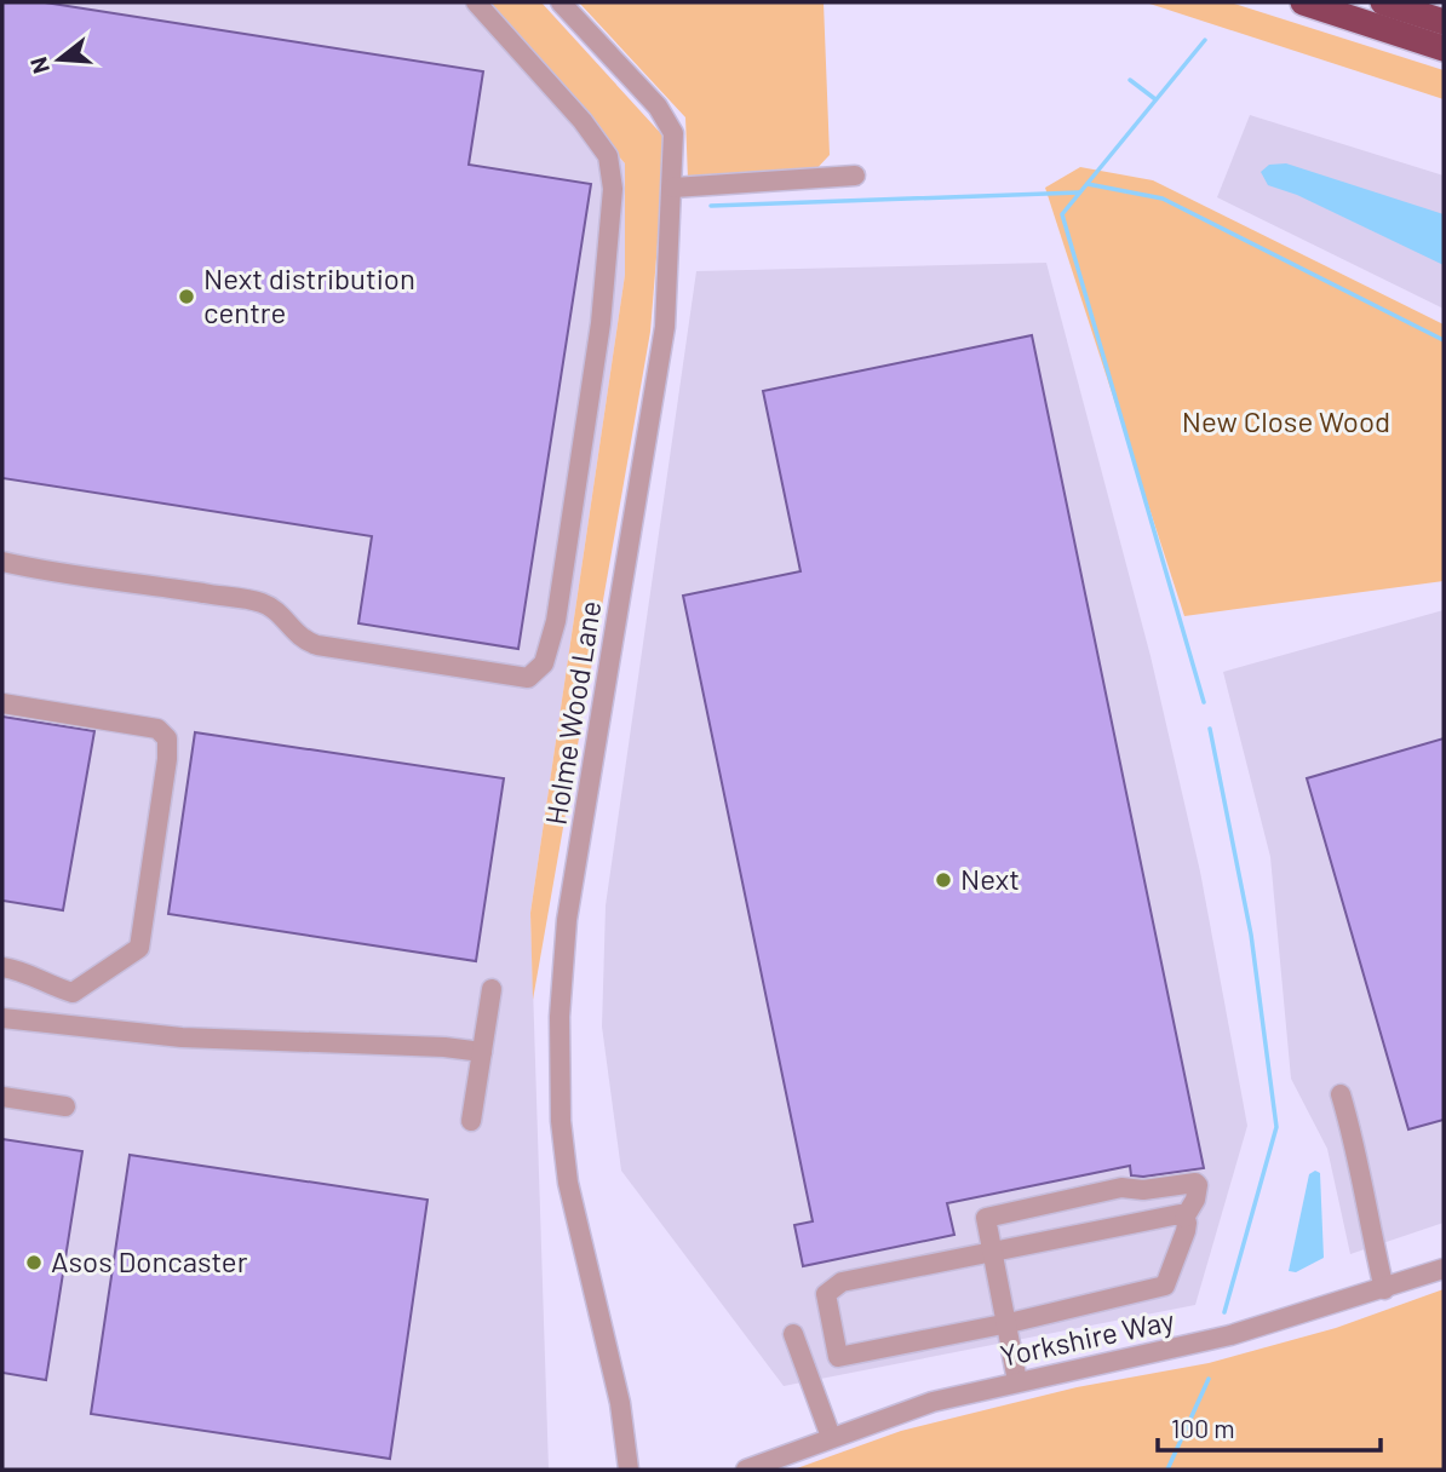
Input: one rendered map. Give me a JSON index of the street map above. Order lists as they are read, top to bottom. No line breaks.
{"streets":{"street":["Holme Wood Lane","Yorkshire Way"]},"parks":["New Close Wood"],"places":["Next distribution centre","Next","Asos Doncaster"],"scale_bar":"100 m","north":"left"}
